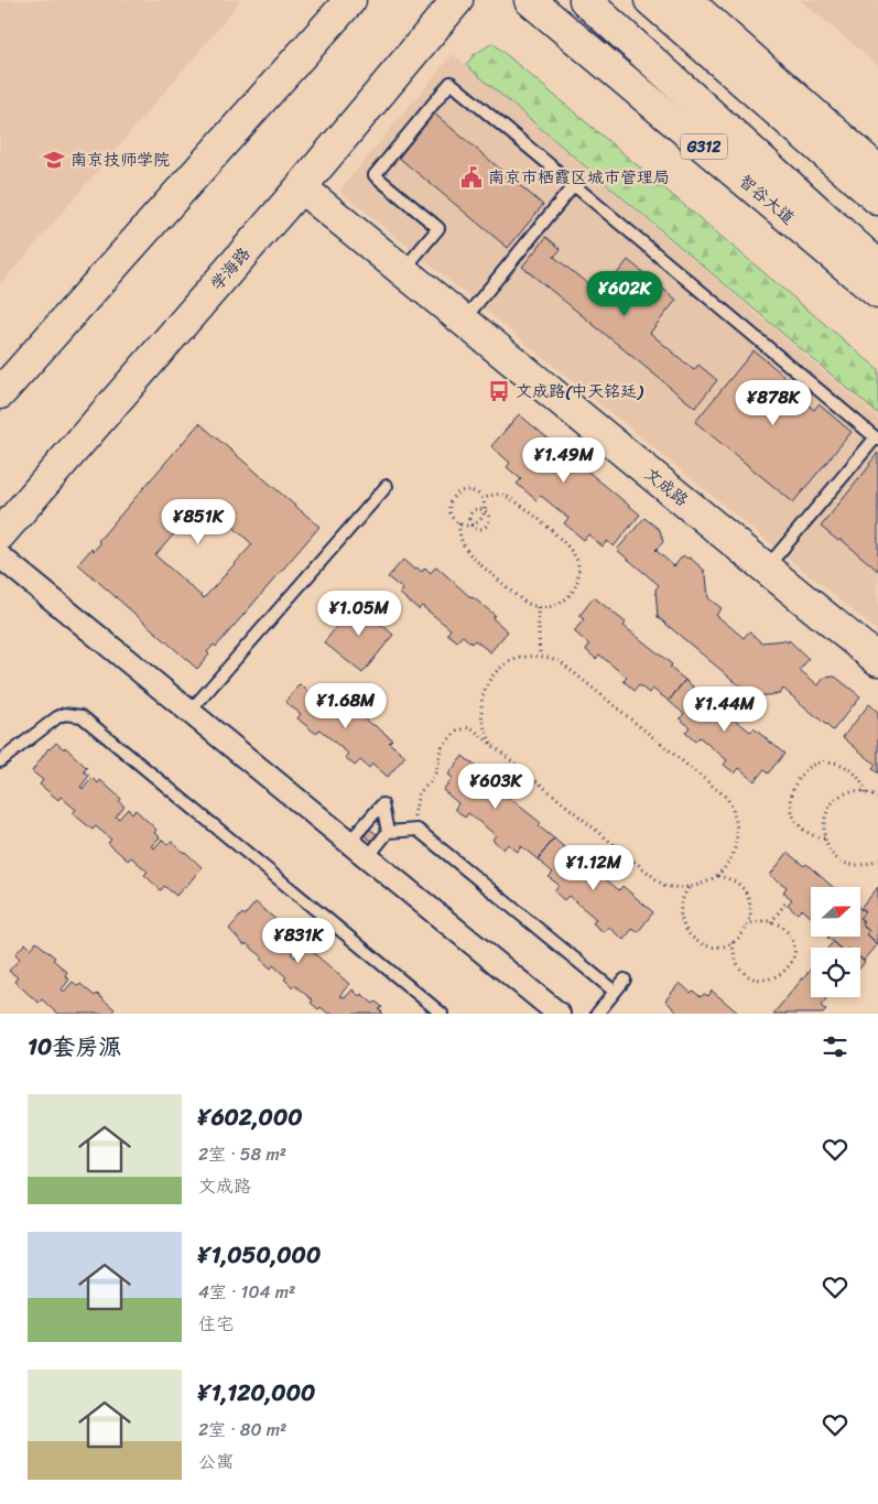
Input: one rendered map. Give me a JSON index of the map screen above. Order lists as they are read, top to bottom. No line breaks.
{"streets":{"main road":["G312","智谷大道","学海路","文成路"]},"crossings":[["学海路","文成路"]],"places":{"school or university":["南京技师学院"],"public building":["南京市栖霞区城市管理局"],"bus stop":["文成路(中天铭廷)"]},"north":"right","page":{"price":["¥602K","¥878K","¥1.49M","¥851K","¥1.05M","¥1.68M","¥1.44M","¥603K","¥1.12M","¥831K"],"heading":"10套房源","list":[{"name":"¥602,000","note":"2室 · 58 m² · 文成路"},{"name":"¥1,050,000","note":"4室 · 104 m² · 住宅"},{"name":"¥1,120,000","note":"2室 · 80 m² · 公寓"}]}}
